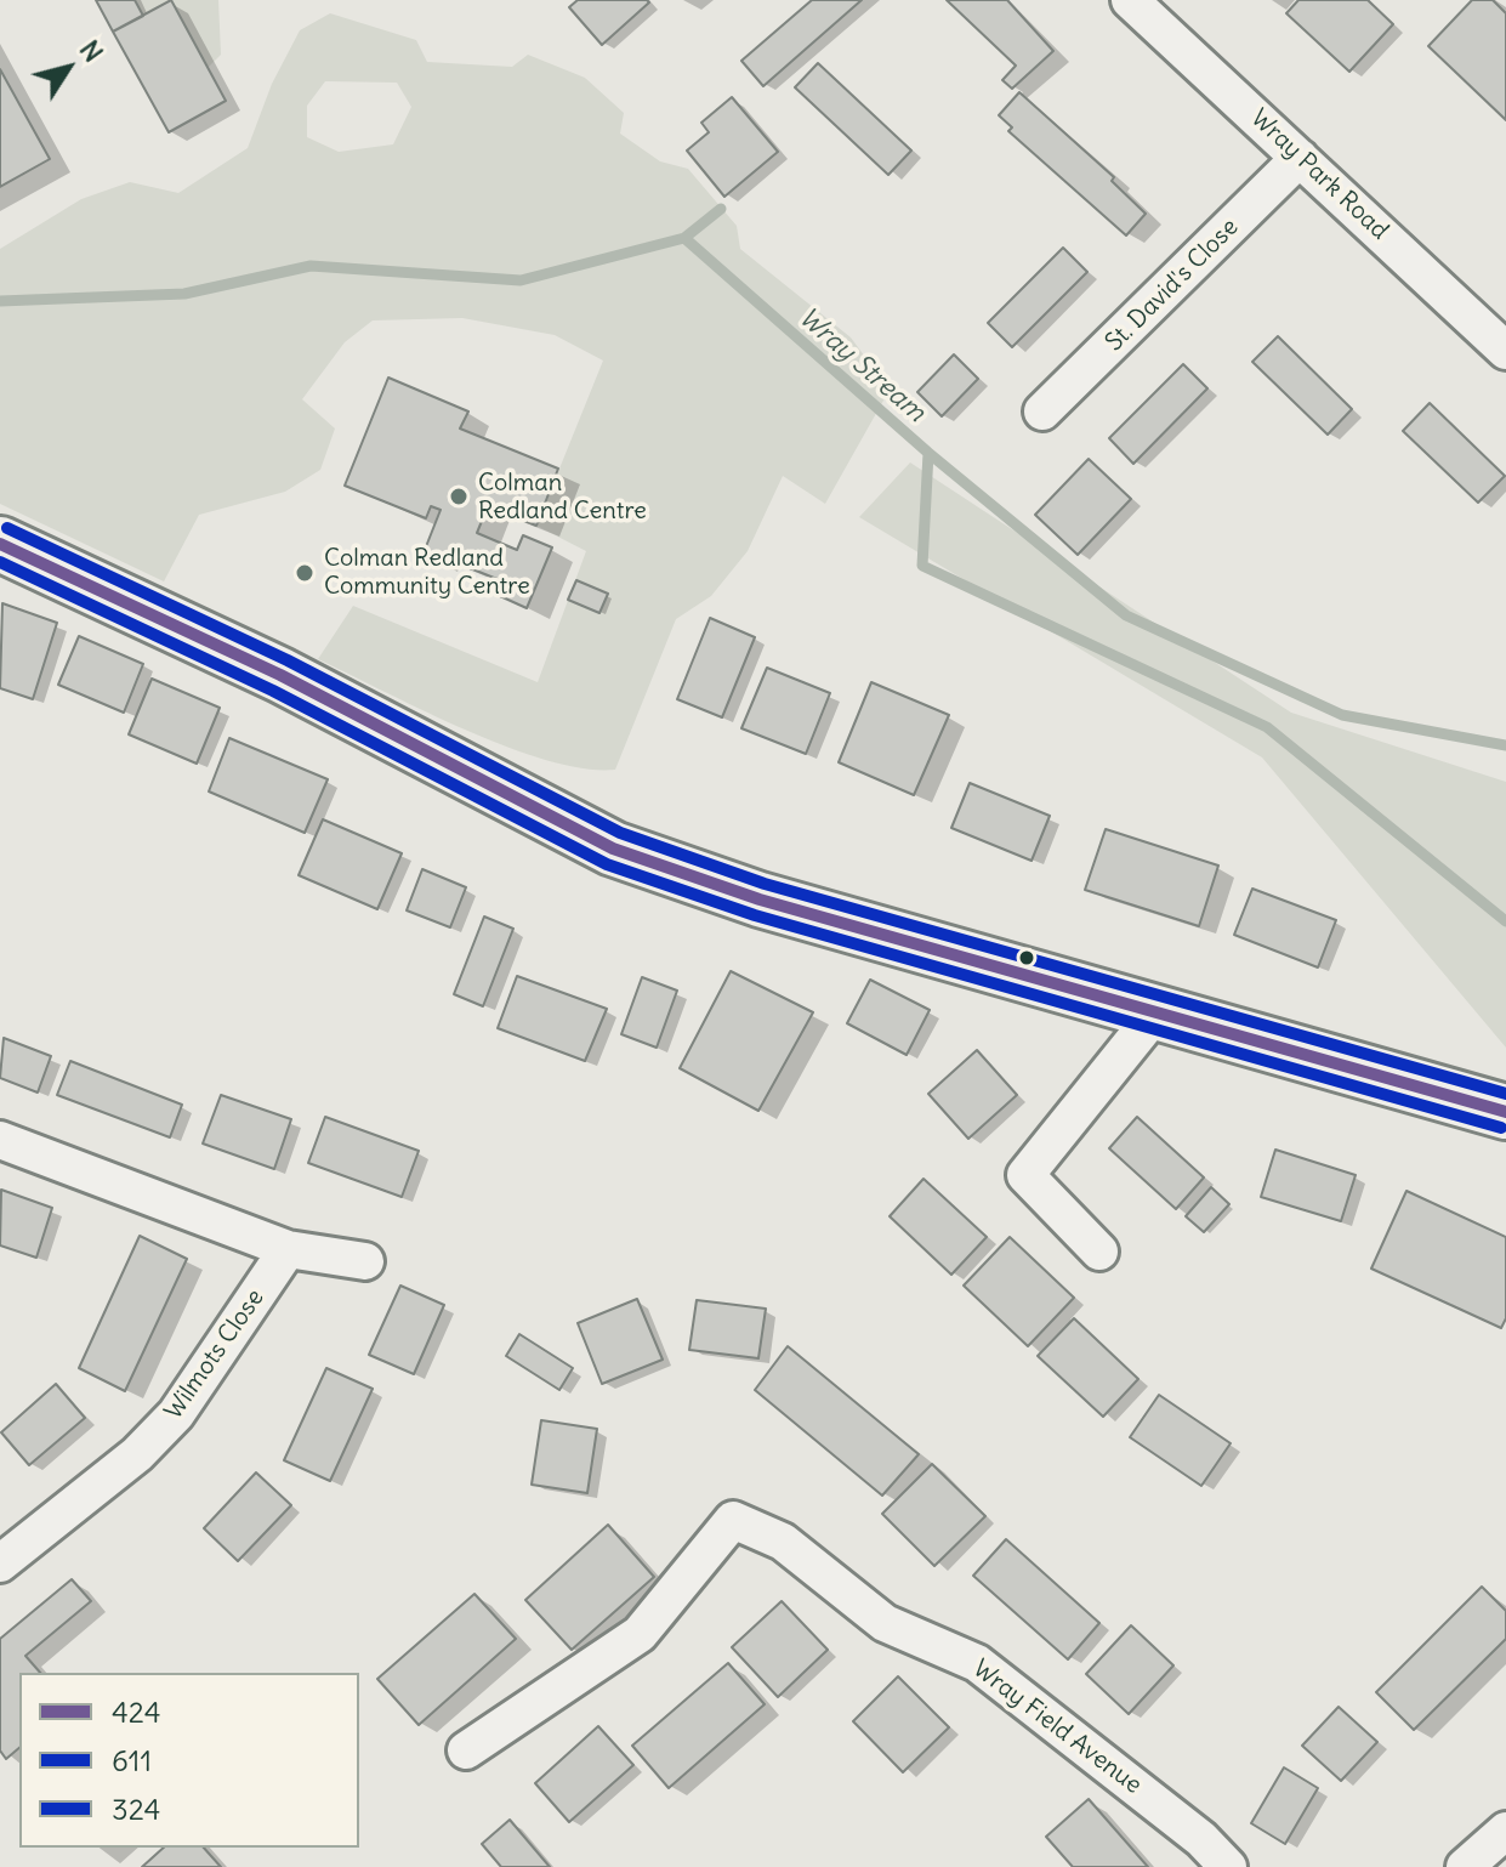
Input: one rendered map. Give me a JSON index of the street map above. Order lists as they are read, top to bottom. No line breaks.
{"streets":{"street":["Wray Park Road","St. David's Close","Wilmots Close","Wray Field Avenue"]},"crossings":[["Wray Park Road","St. David's Close"]],"water":["Wray Stream"],"places":["Colman Redland Centre","Colman Redland Community Centre"],"lines":["transit line 324","transit line 424","transit line 611"],"legend":["424","611","324"],"north":"top right"}
